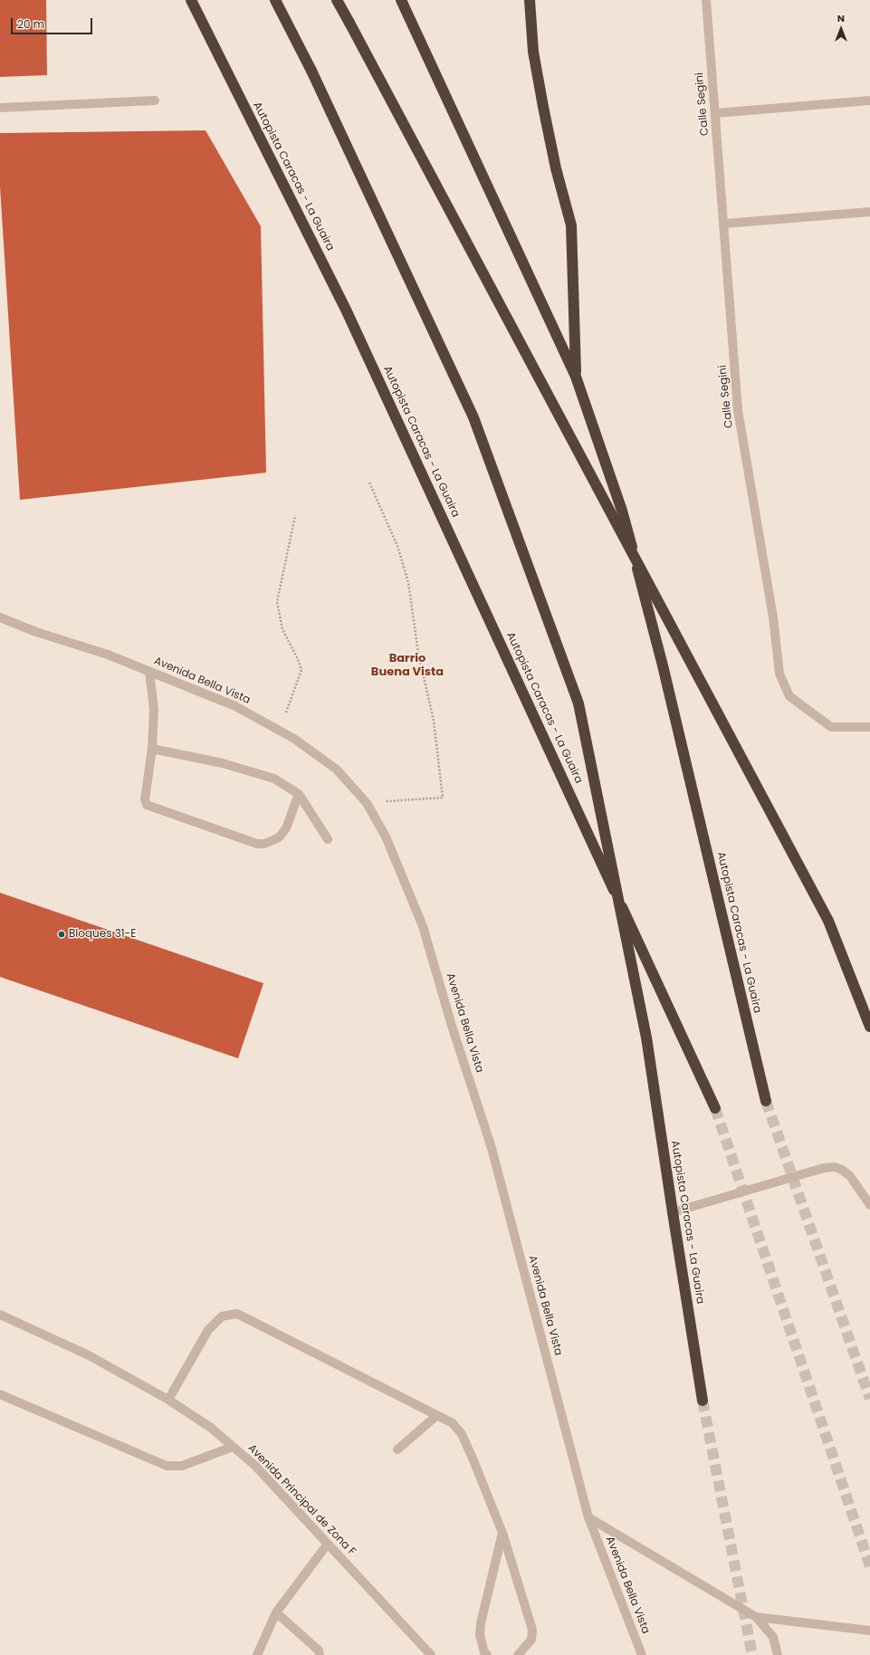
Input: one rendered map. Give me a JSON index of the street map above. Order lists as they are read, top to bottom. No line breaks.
{"streets":{"highway":["Autopista Caracas - La Guaira"],"street":["Calle Segini","Avenida Bella Vista","Avenida Principal de Zona F"]},"districts":["Barrio Buena Vista"],"places":["Bloques 31-E"],"scale_bar":"20 m","north":"top"}
